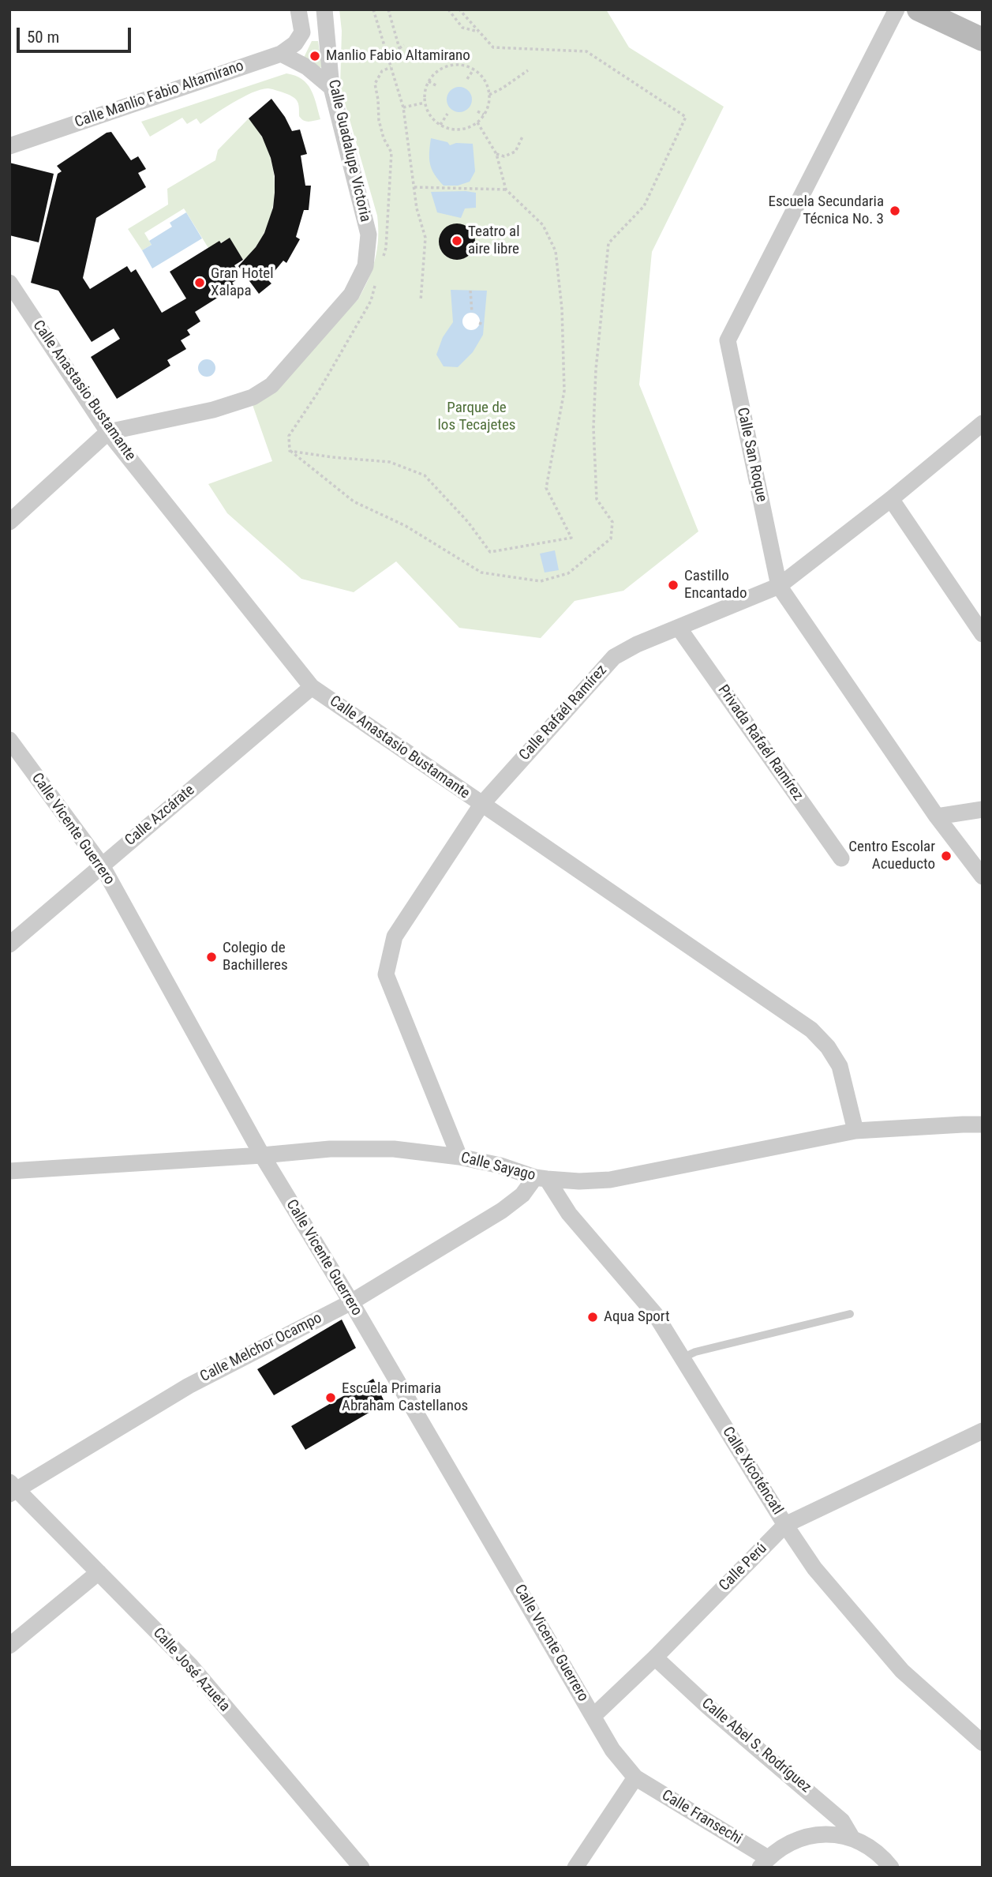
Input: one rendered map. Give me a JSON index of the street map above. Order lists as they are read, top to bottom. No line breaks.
{"streets":{"street":["Calle Manlio Fabio Altamirano","Calle Guadalupe Victoria","Calle Anastasio Bustamante","Calle San Roque","Calle Rafaél Ramírez","Privada Rafaél Ramírez","Calle Azcárate","Calle Vicente Guerrero","Calle Sayago","Calle Melchor Ocampo","Calle Xicoténcatl","Calle Perú","Calle José Azueta","Calle Abel S. Rodríguez","Calle Fransechi"]},"crossings":[["Calle Guadalupe Victoria","Calle Anastasio Bustamante"],["Calle Anastasio Bustamante","Calle Rafaél Ramírez"],["Calle Anastasio Bustamante","Calle Azcárate"],["Calle Anastasio Bustamante","Calle Sayago"],["Calle San Roque","Calle Rafaél Ramírez"],["Calle Rafaél Ramírez","Privada Rafaél Ramírez"],["Calle Rafaél Ramírez","Calle Sayago"],["Calle Azcárate","Calle Vicente Guerrero"],["Calle Vicente Guerrero","Calle Sayago"],["Calle Vicente Guerrero","Calle Melchor Ocampo"],["Calle Vicente Guerrero","Calle Perú"],["Calle Vicente Guerrero","Calle Fransechi"],["Calle Sayago","Calle Melchor Ocampo"],["Calle Sayago","Calle Xicoténcatl"],["Calle Melchor Ocampo","Calle Xicoténcatl"],["Calle Melchor Ocampo","Calle José Azueta"],["Calle Xicoténcatl","Calle Perú"],["Calle Perú","Calle Abel S. Rodríguez"]],"parks":["Parque de los Tecajetes"],"places":["Manlio Fabio Altamirano","Escuela Secundaria Técnica No. 3","Teatro al aire libre","Gran Hotel Xalapa","Castillo Encantado","Centro Escolar Acueducto","Colegio de Bachilleres","Aqua Sport","Escuela Primaria Abraham Castellanos"],"scale_bar":"50 m"}
